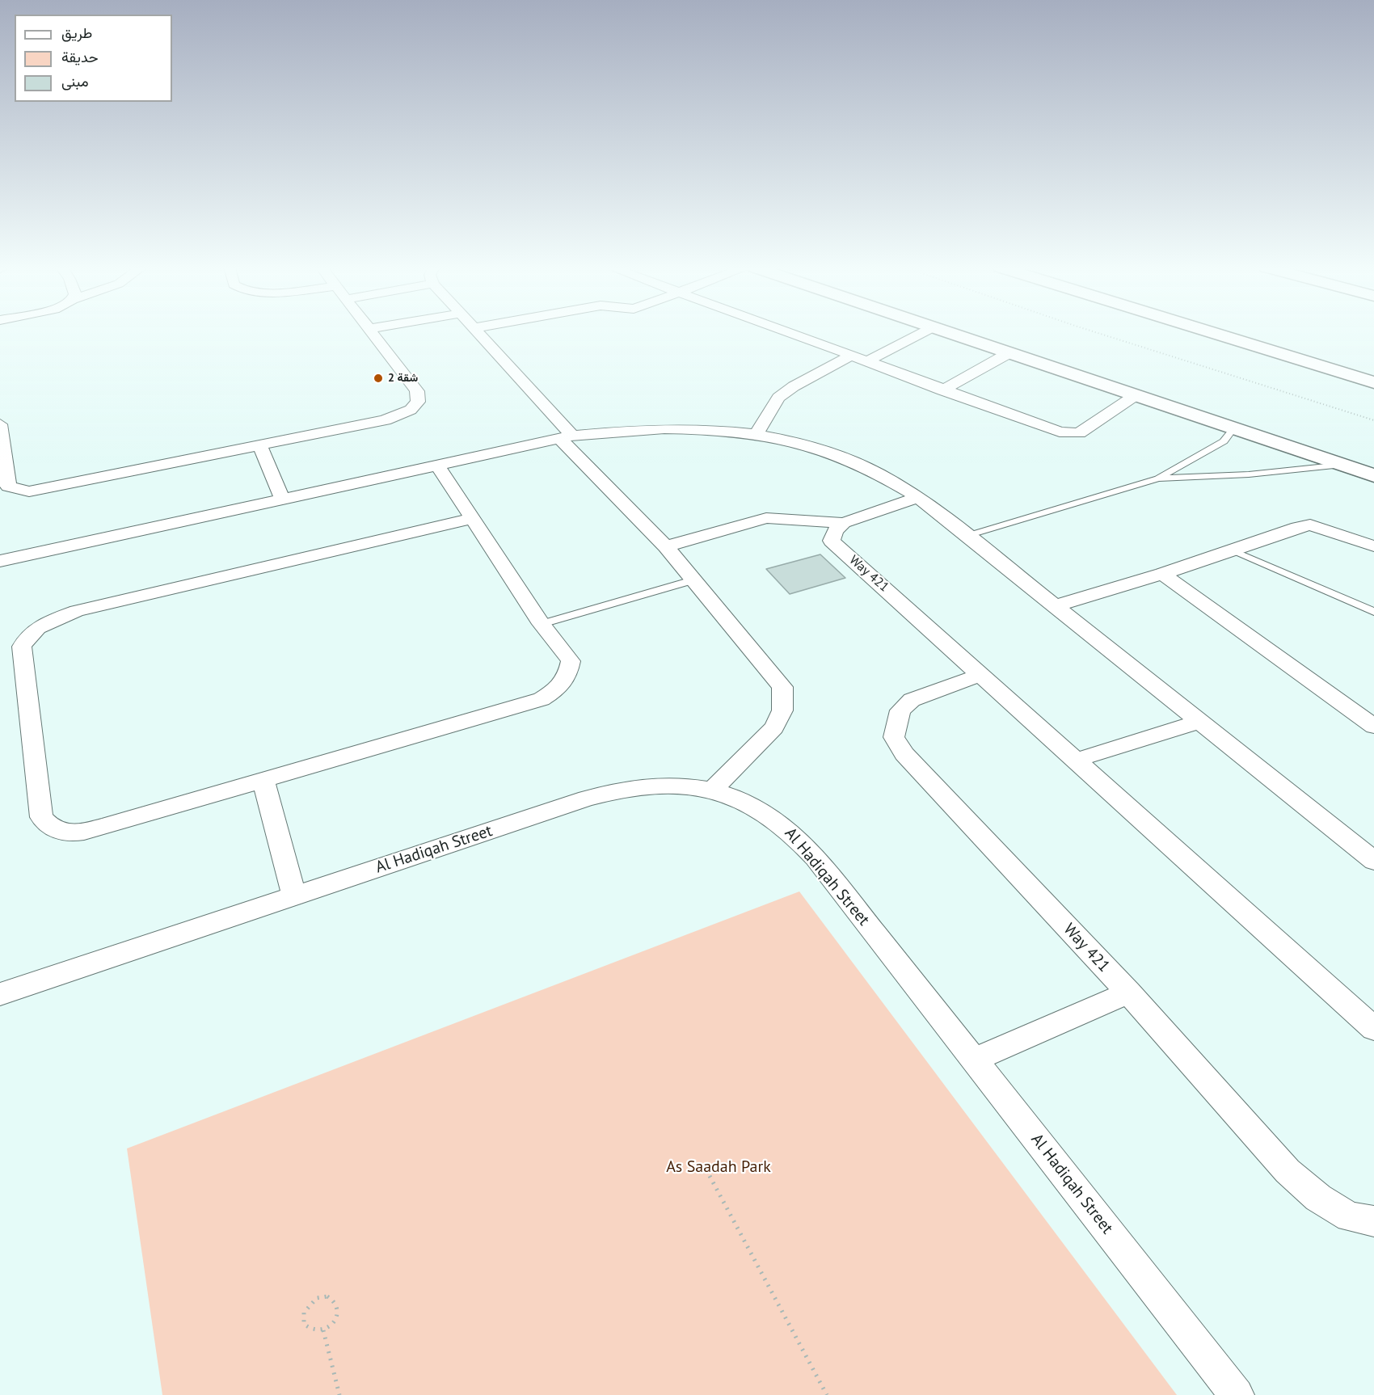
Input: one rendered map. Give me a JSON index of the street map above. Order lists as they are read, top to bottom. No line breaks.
{"streets":{"street":["Way 421","Al Hadiqah Street"]},"parks":["As Saadah Park"],"places":["شقة 2"],"legend":["طريق","حديقة","مبنى"]}
